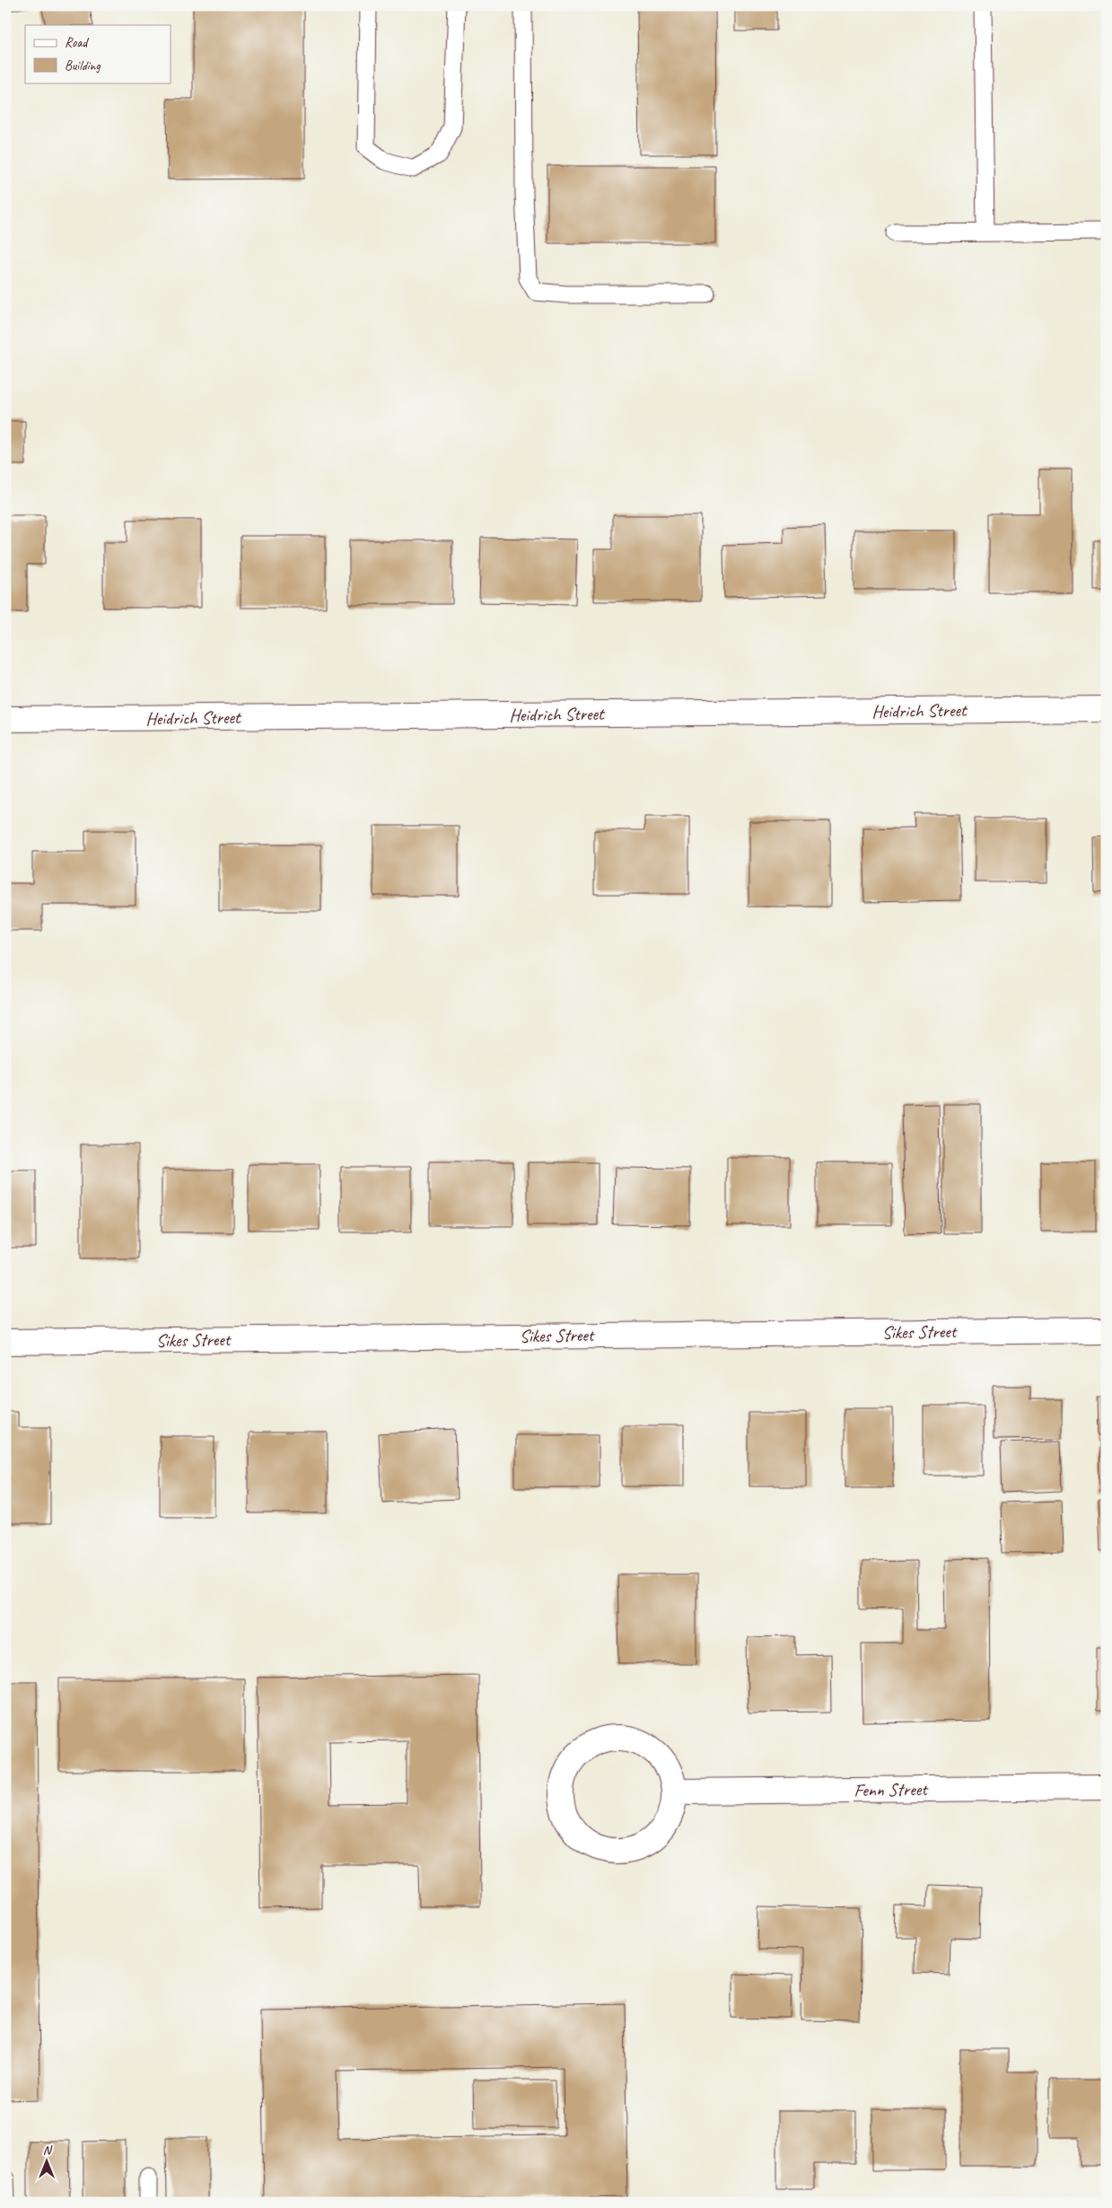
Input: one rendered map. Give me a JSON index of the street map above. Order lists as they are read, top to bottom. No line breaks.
{"streets":{"street":["Heidrich Street","Sikes Street","Fenn Street"]},"legend":["Road","Building"],"north":"top"}
